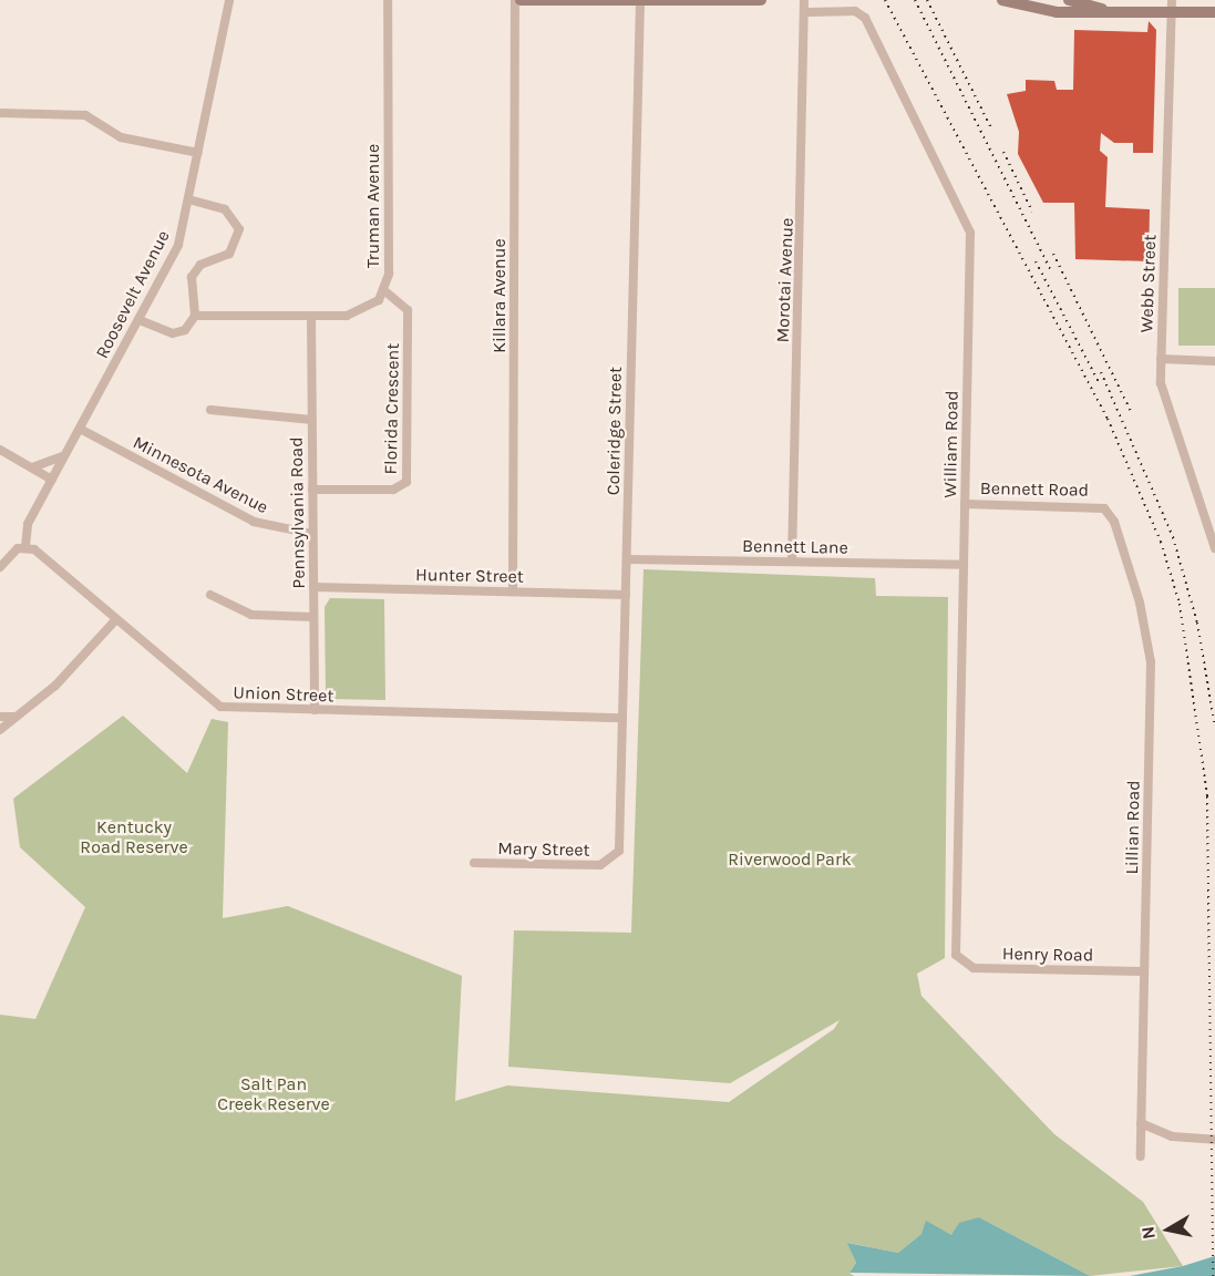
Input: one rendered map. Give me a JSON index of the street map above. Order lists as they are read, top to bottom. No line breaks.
{"streets":{"street":["Truman Avenue","Morotai Avenue","Webb Street","Roosevelt Avenue","Killara Avenue","Florida Crescent","Coleridge Street","William Road","Minnesota Avenue","Bennett Road","Pennsylvania Road","Bennett Lane","Hunter Street","Union Street","Lillian Road","Mary Street","Henry Road"]},"crossings":[["Truman Avenue","Florida Crescent"],["Truman Avenue","Pennsylvania Road"],["Morotai Avenue","William Road"],["Morotai Avenue","Bennett Lane"],["Roosevelt Avenue","Minnesota Avenue"],["Roosevelt Avenue","Union Street"],["Killara Avenue","Hunter Street"],["Florida Crescent","Pennsylvania Road"],["Coleridge Street","Bennett Lane"],["Coleridge Street","Hunter Street"],["Coleridge Street","Union Street"],["Coleridge Street","Mary Street"],["William Road","Bennett Road"],["William Road","Bennett Lane"],["William Road","Henry Road"],["Minnesota Avenue","Pennsylvania Road"],["Bennett Road","Lillian Road"],["Pennsylvania Road","Hunter Street"],["Pennsylvania Road","Union Street"],["Lillian Road","Henry Road"]],"parks":["Kentucky Road Reserve","Riverwood Park","Salt Pan Creek Reserve"],"north":"left"}
